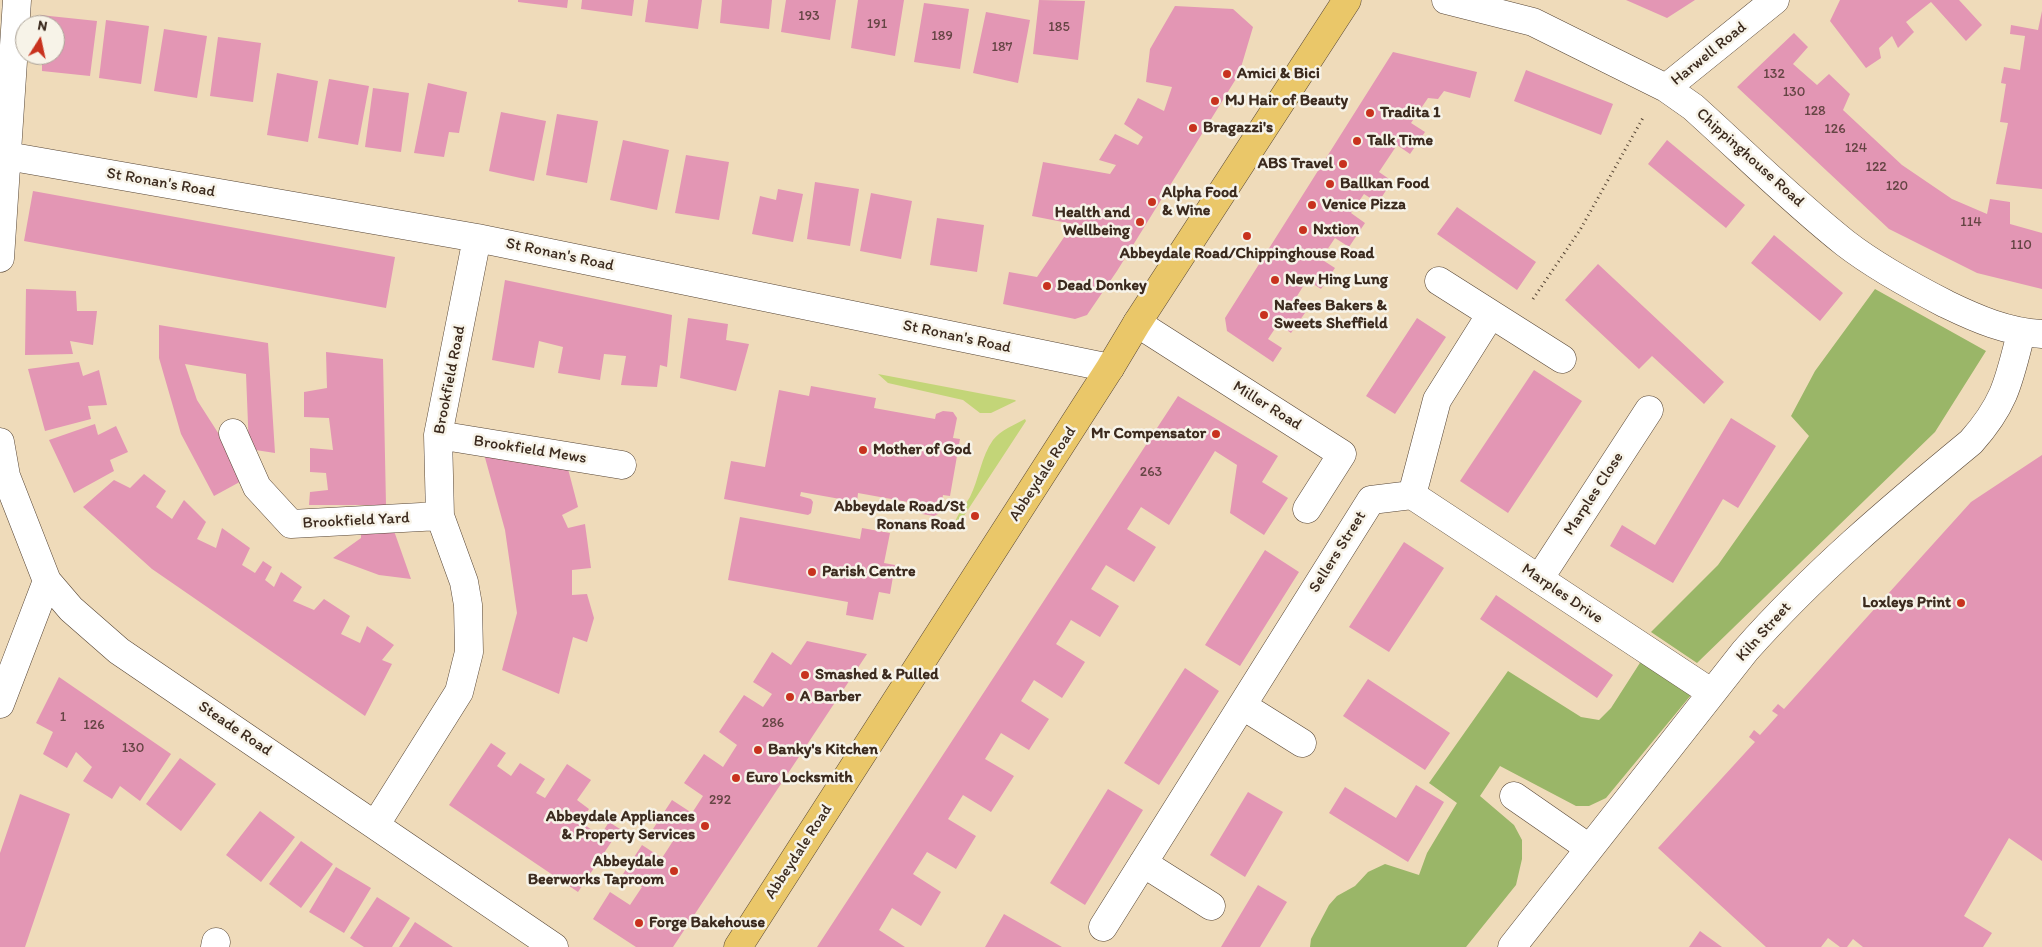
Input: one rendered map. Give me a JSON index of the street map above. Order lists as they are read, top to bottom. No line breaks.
{"streets":{"main road":["Abbeydale Road"],"street":["Harwell Road","Chippinghouse Road","St Ronan's Road","Brookfield Road","Miller Road","Brookfield Mews","Marples Close","Brookfield Yard","Sellers Street","Marples Drive","Kiln Street","Steade Road"]},"crossings":[["Harwell Road","Chippinghouse Road"],["Chippinghouse Road","Kiln Street"],["St Ronan's Road","Brookfield Road"],["St Ronan's Road","Abbeydale Road"],["Brookfield Road","Brookfield Mews"],["Brookfield Road","Brookfield Yard"],["Brookfield Road","Steade Road"],["Miller Road","Abbeydale Road"],["Marples Close","Marples Drive"],["Sellers Street","Marples Drive"],["Marples Drive","Kiln Street"]],"places":["Amici & Bici","MJ Hair of Beauty","Tradita 1","Bragazzi's","Talk Time","ABS Travel","Ballkan Food","Alpha Food & Wine","Venice Pizza","Health and Wellbeing","Nxtion","Abbeydale Road/Chippinghouse Road","New Hing Lung","Dead Donkey","Nafees Bakers & Sweets Sheffield","Mr Compensator","Mother of God","Abbeydale Road/St Ronans Road","Parish Centre","Loxleys Print","Smashed & Pulled","A Barber","Banky's Kitchen","Euro Locksmith","Abbeydale Appliances & Property Services","Abbeydale Beerworks Taproom","Forge Bakehouse"],"house_numbers":["193","191","185","189","187","132","130","128","126","124","122","120","114","110","263","1","286","126","130","292"],"north":"top"}
